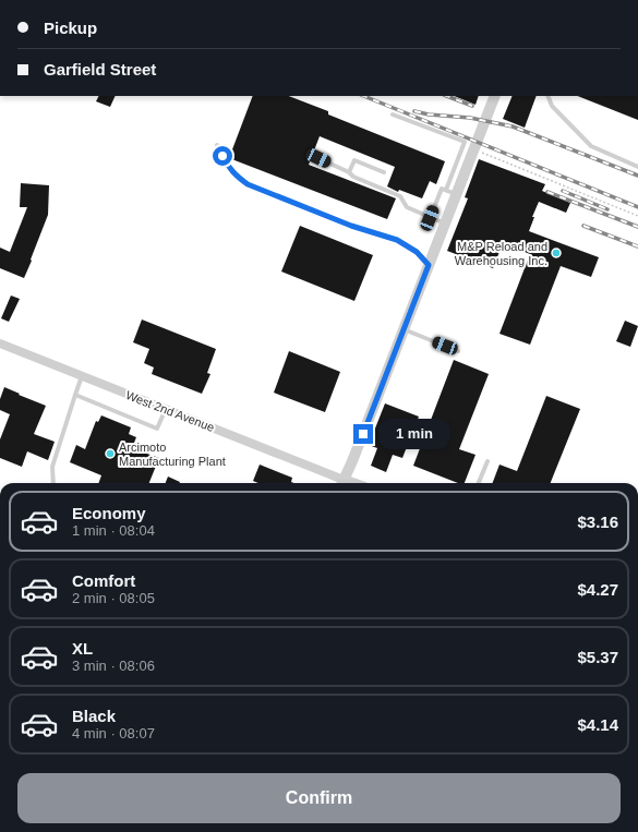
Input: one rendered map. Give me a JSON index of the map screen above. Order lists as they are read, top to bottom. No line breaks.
{"streets":{"street":["West 2nd Avenue"]},"places":["M&P Reload and Warehousing Inc.","Arcimoto Manufacturing Plant"],"page":{"banner":["Pickup","Garfield Street"],"bubble":"1 min","list":[{"name":"Economy","note":"1 min · 08:04","value":"$3.16"},{"name":"Comfort","note":"2 min · 08:05","value":"$4.27"},{"name":"XL","note":"3 min · 08:06","value":"$5.37"},{"name":"Black","note":"4 min · 08:07","value":"$4.14"}],"buttons":"Confirm"}}
